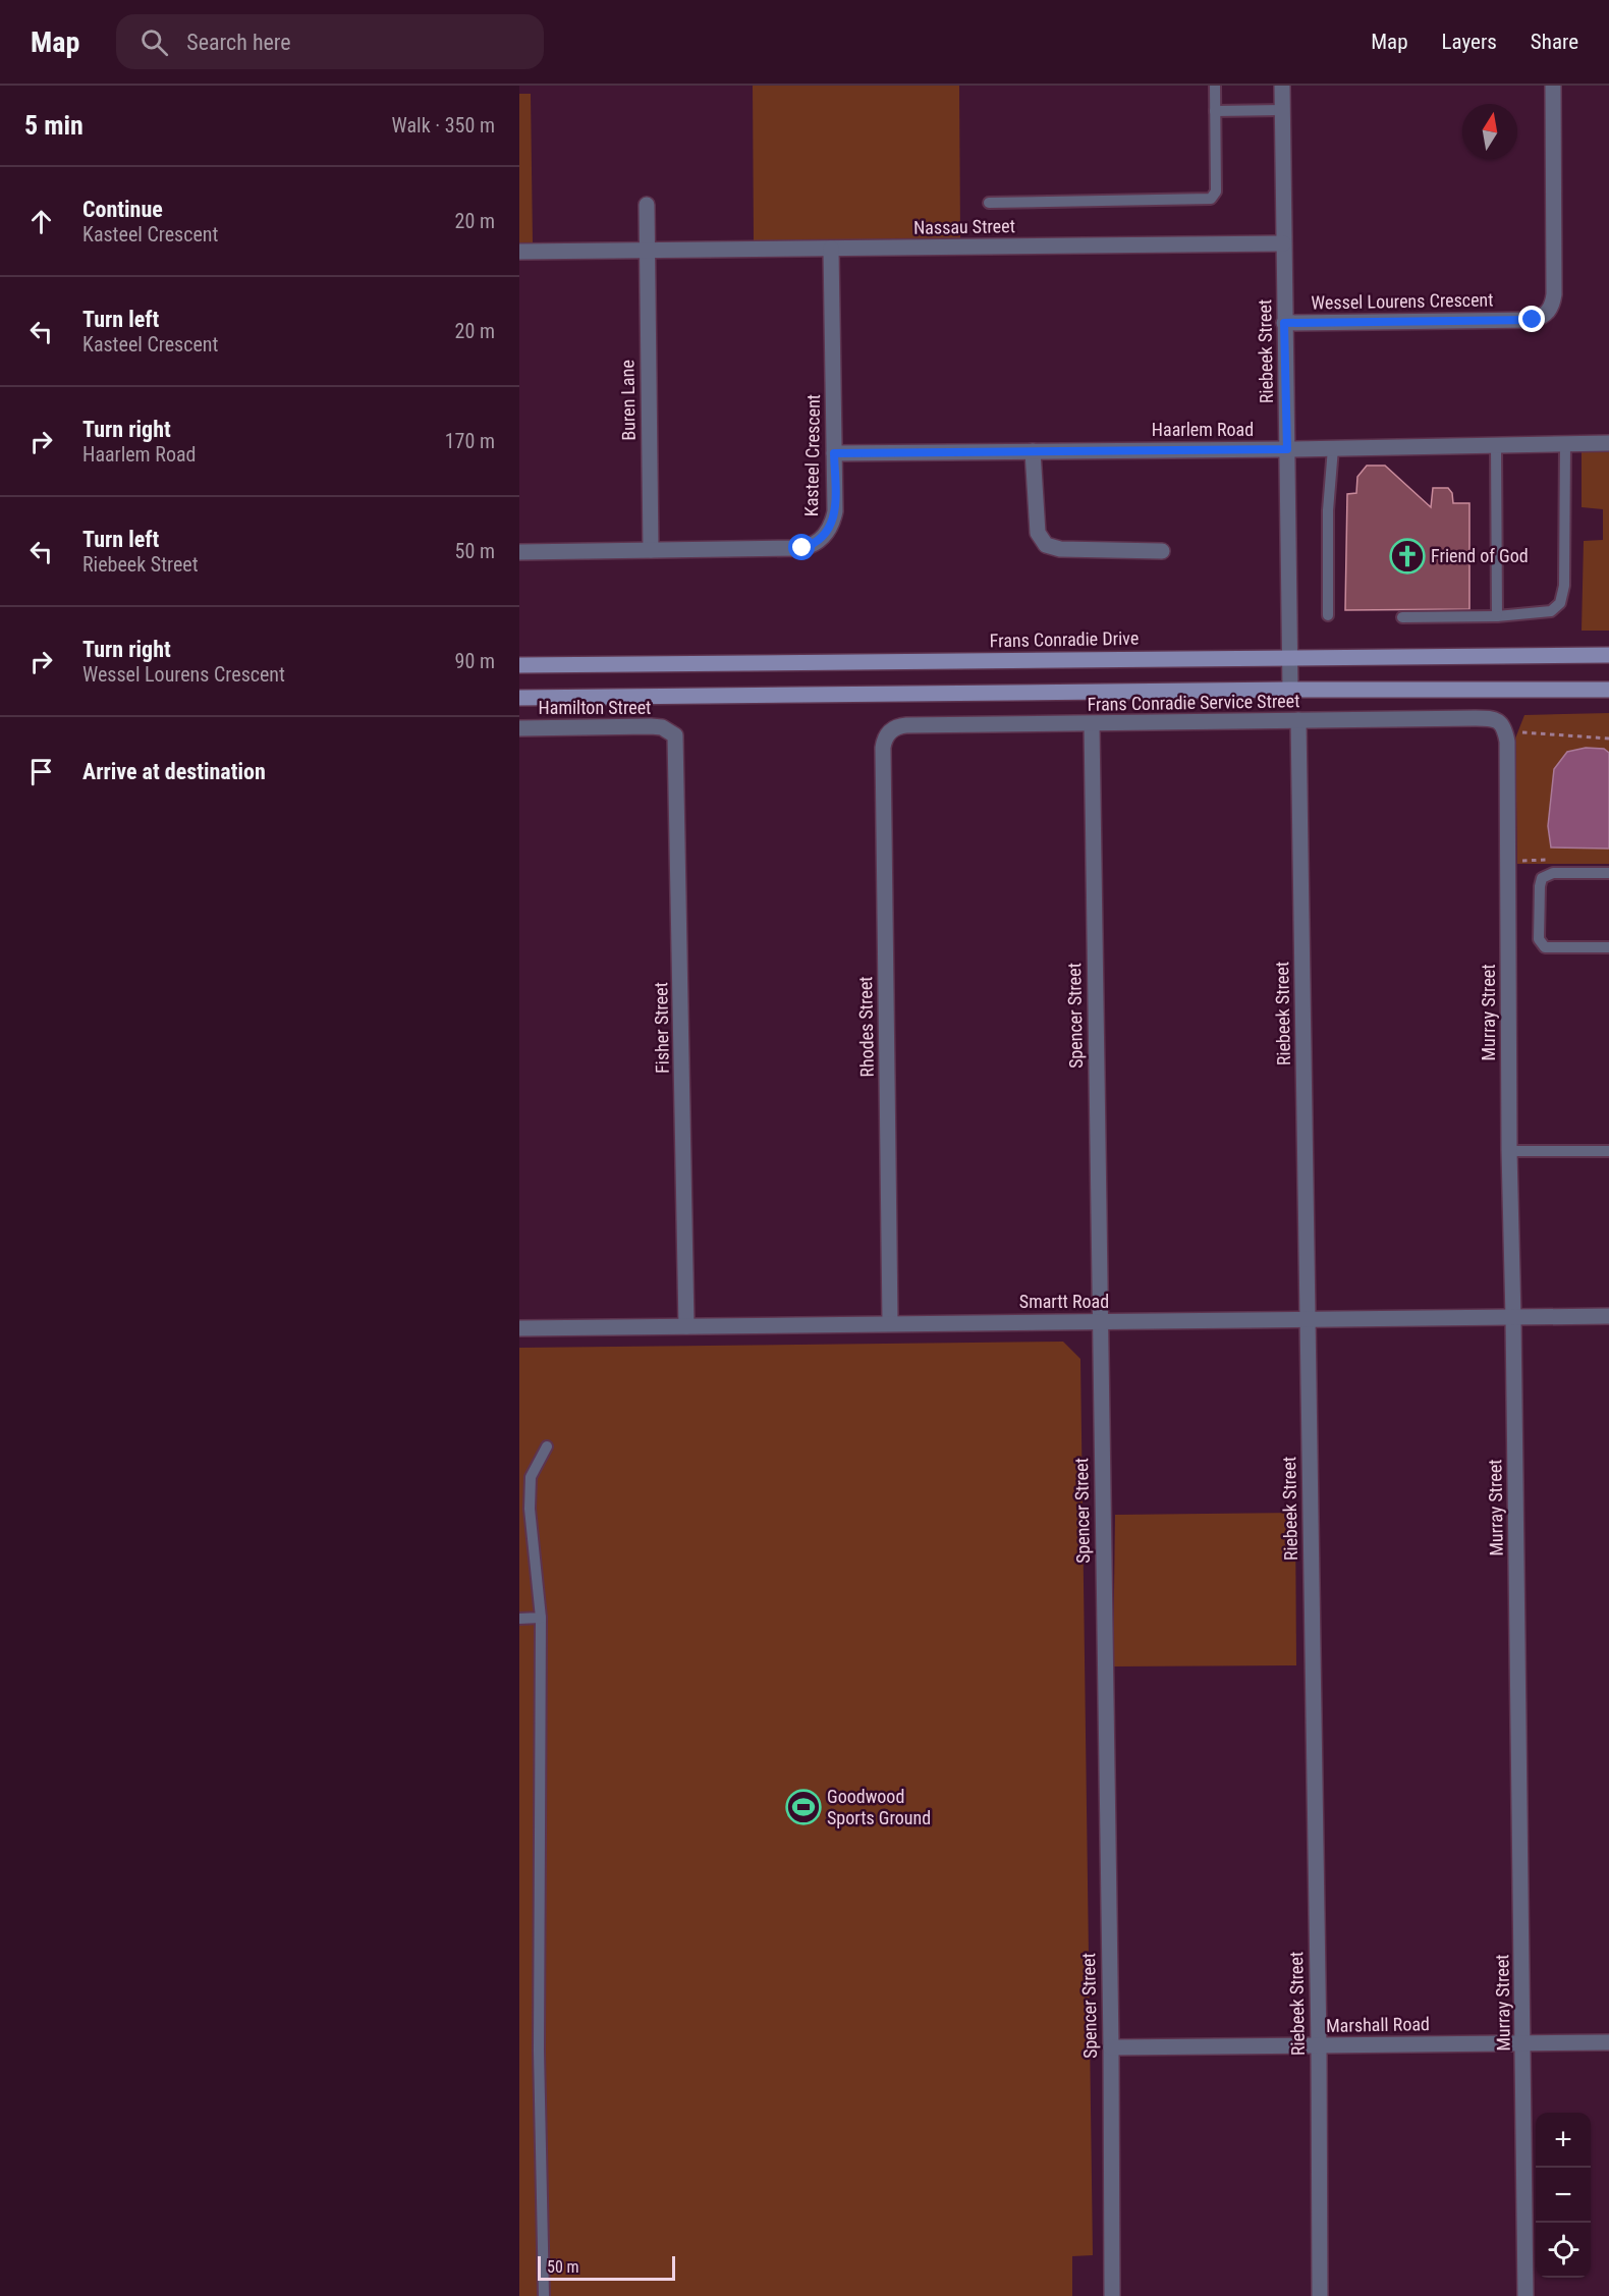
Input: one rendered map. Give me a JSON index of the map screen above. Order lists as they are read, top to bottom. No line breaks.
{"streets":{"main road":["Frans Conradie Drive"],"street":["Nassau Street","Wessel Lourens Crescent","Riebeek Street","Buren Lane","Haarlem Road","Kasteel Crescent","Frans Conradie Service Street","Hamilton Street","Murray Street","Spencer Street","Rhodes Street","Fisher Street","Smartt Road","Marshall Road"]},"crossings":[["Nassau Street","Riebeek Street"],["Nassau Street","Buren Lane"],["Nassau Street","Kasteel Crescent"],["Wessel Lourens Crescent","Riebeek Street"],["Riebeek Street","Haarlem Road"],["Riebeek Street","Frans Conradie Drive"],["Riebeek Street","Frans Conradie Service Street"],["Riebeek Street","Smartt Road"],["Riebeek Street","Marshall Road"],["Buren Lane","Kasteel Crescent"],["Haarlem Road","Kasteel Crescent"],["Frans Conradie Service Street","Murray Street"],["Frans Conradie Service Street","Spencer Street"],["Frans Conradie Service Street","Rhodes Street"],["Hamilton Street","Fisher Street"],["Murray Street","Smartt Road"],["Murray Street","Marshall Road"],["Spencer Street","Smartt Road"],["Spencer Street","Marshall Road"],["Rhodes Street","Smartt Road"],["Fisher Street","Smartt Road"]],"places":{"church":["Friend of God"],"sports":["Goodwood Sports Ground"]},"scale_bar":"50 m","north":"top","page":{"header":"Map","search":"Search here","nav":["Map","Layers","Share"],"heading":["5 min","Walk · 350 m"],"list":[["Continue","Kasteel Crescent","20 m"],["Turn left","Kasteel Crescent","20 m"],["Turn right","Haarlem Road","170 m"],["Turn left","Riebeek Street","50 m"],["Turn right","Wessel Lourens Crescent","90 m"],"Arrive at destination"],"map_buttons":["+","−"],"scale":"50 m"}}
